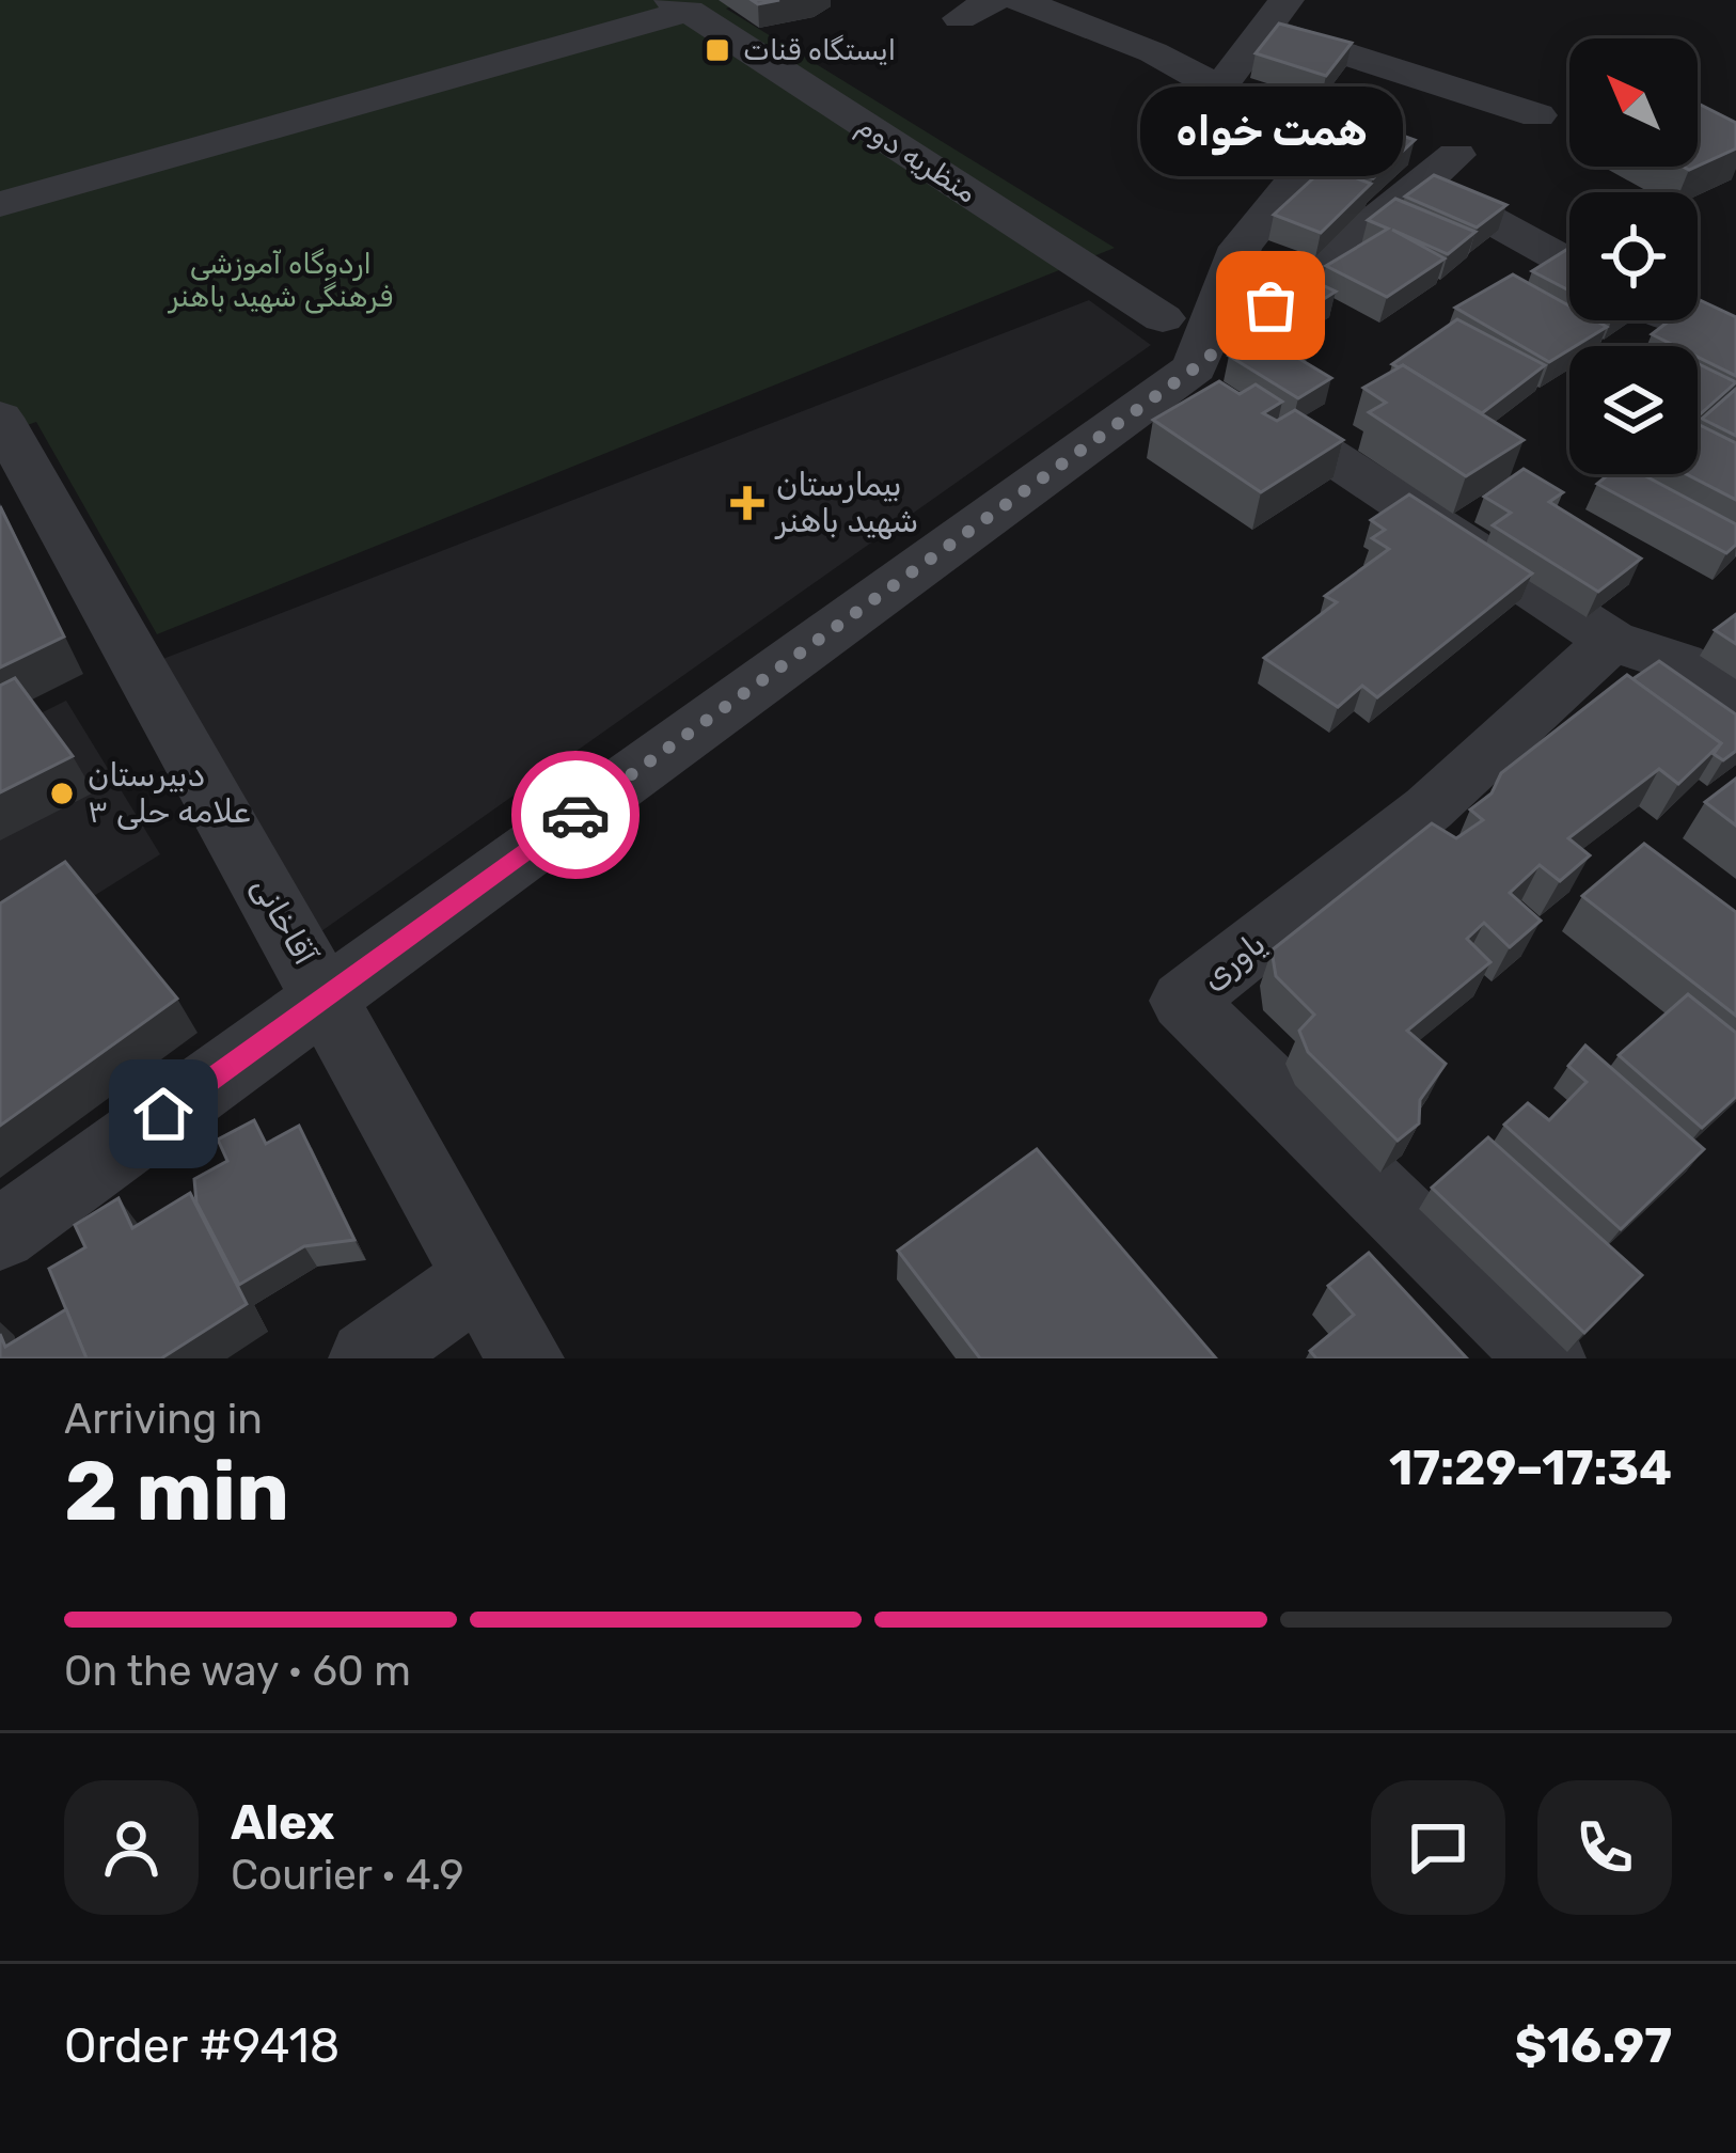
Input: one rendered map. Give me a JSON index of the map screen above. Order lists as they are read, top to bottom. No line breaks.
{"streets":{"street":["منظریه دوم","آقاخانی","یاوری"]},"parks":["اردوگاه آموزشی فرهنگی شهید باهنر"],"places":{"transit":["ایستگاه قنات"],"other":["همت خواه","دبیرستان علامه حلی ۳"],"health":["بیمارستان شهید باهنر"]},"north":"top left","page":{"bubble":"همت خواه","heading":["2 min","Arriving in","17:29–17:34"],"panel":["Alex","Courier · 4.9","Order #9418","$16.97"],"bar":"On the way · 60 m"}}
